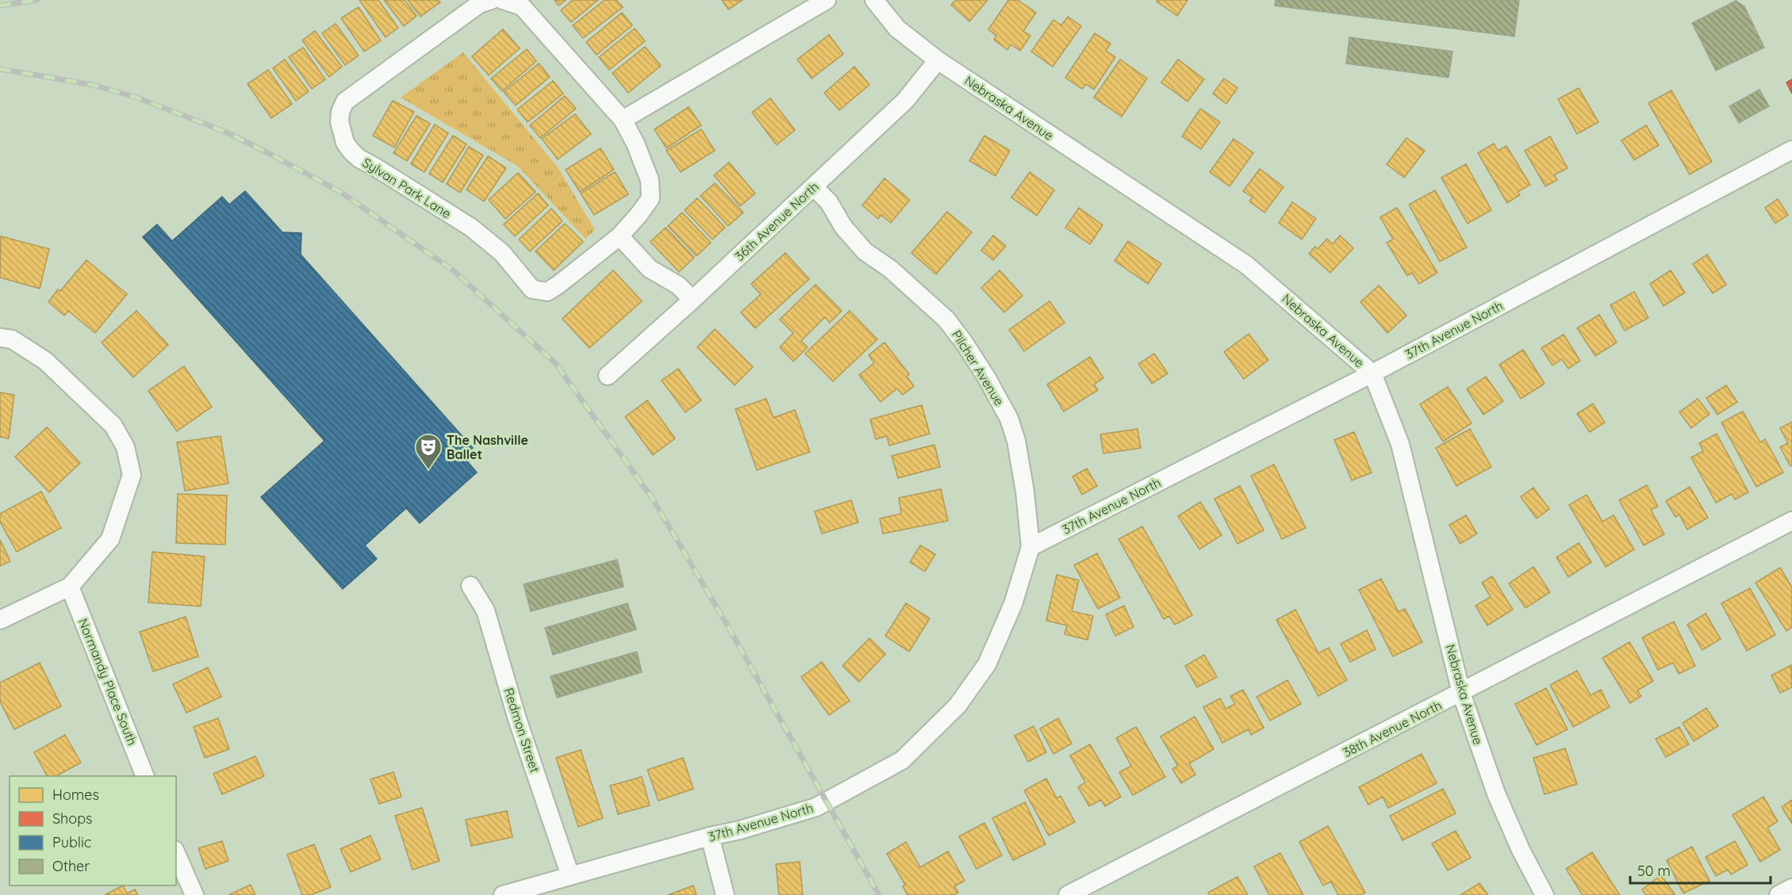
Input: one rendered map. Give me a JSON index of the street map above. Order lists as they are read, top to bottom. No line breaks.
{"streets":{"street":["Nebraska Avenue","Sylvan Park Lane","36th Avenue North","37th Avenue North","Pilcher Avenue","Normandy Place South","38th Avenue North","Redmon Street"]},"crossings":[["Nebraska Avenue","36th Avenue North"],["Nebraska Avenue","37th Avenue North"],["Nebraska Avenue","38th Avenue North"],["36th Avenue North","Pilcher Avenue"],["37th Avenue North","Pilcher Avenue"],["37th Avenue North","Redmon Street"]],"places":{"theatre":["The Nashville Ballet"]},"legend":["Homes","Shops","Public","Other"],"scale_bar":"50 m"}
